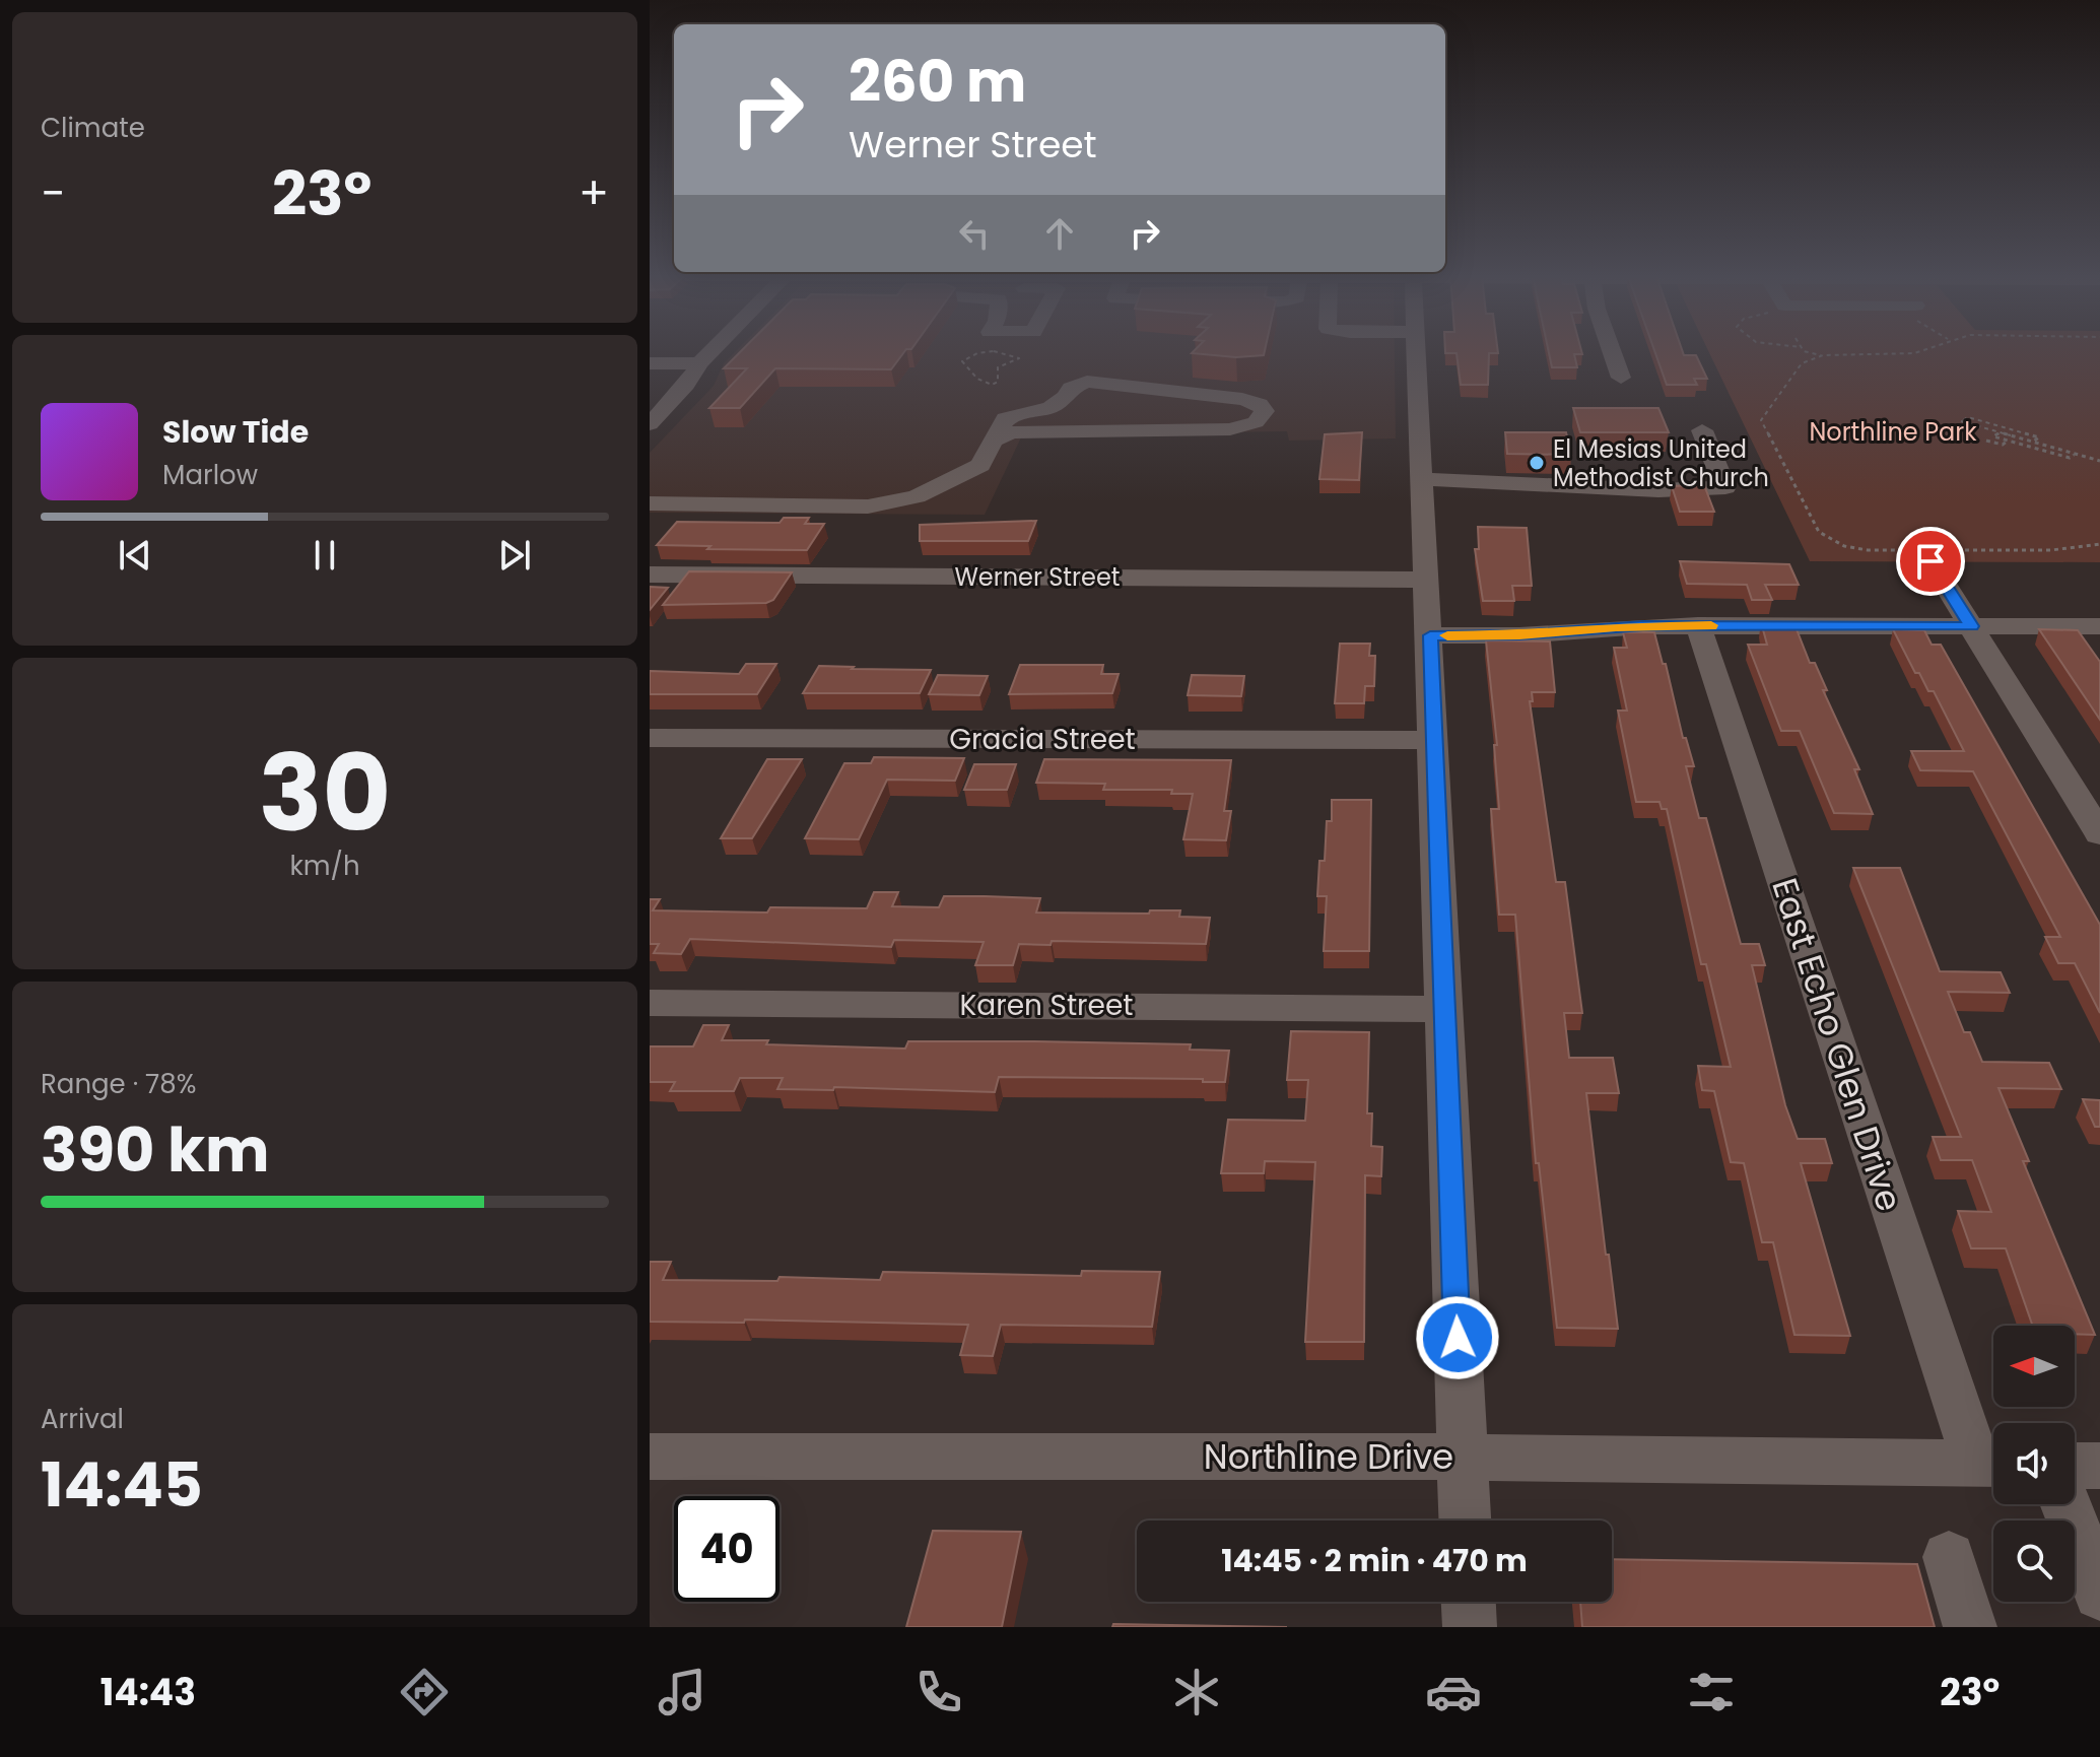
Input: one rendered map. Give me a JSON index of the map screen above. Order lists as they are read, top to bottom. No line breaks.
{"streets":{"street":["Werner Street","Gracia Street","Karen Street","East Echo Glen Drive","Northline Drive"]},"crossings":[["East Echo Glen Drive","Northline Drive"]],"parks":["Northline Park"],"places":["El Mesias United Methodist Church"],"north":"left","page":{"tile":["Climate",["30","km/h"],["Range · 78%","390 km"],["Arrival","14:45"]],"turn":["260 m","Werner Street"],"heat":["−","23°","+"],"song":["Slow Tide","Marlow"],"limit":"40","trip":"14:45 · 2 min · 470 m","tabs":["14:43","23°"]}}
